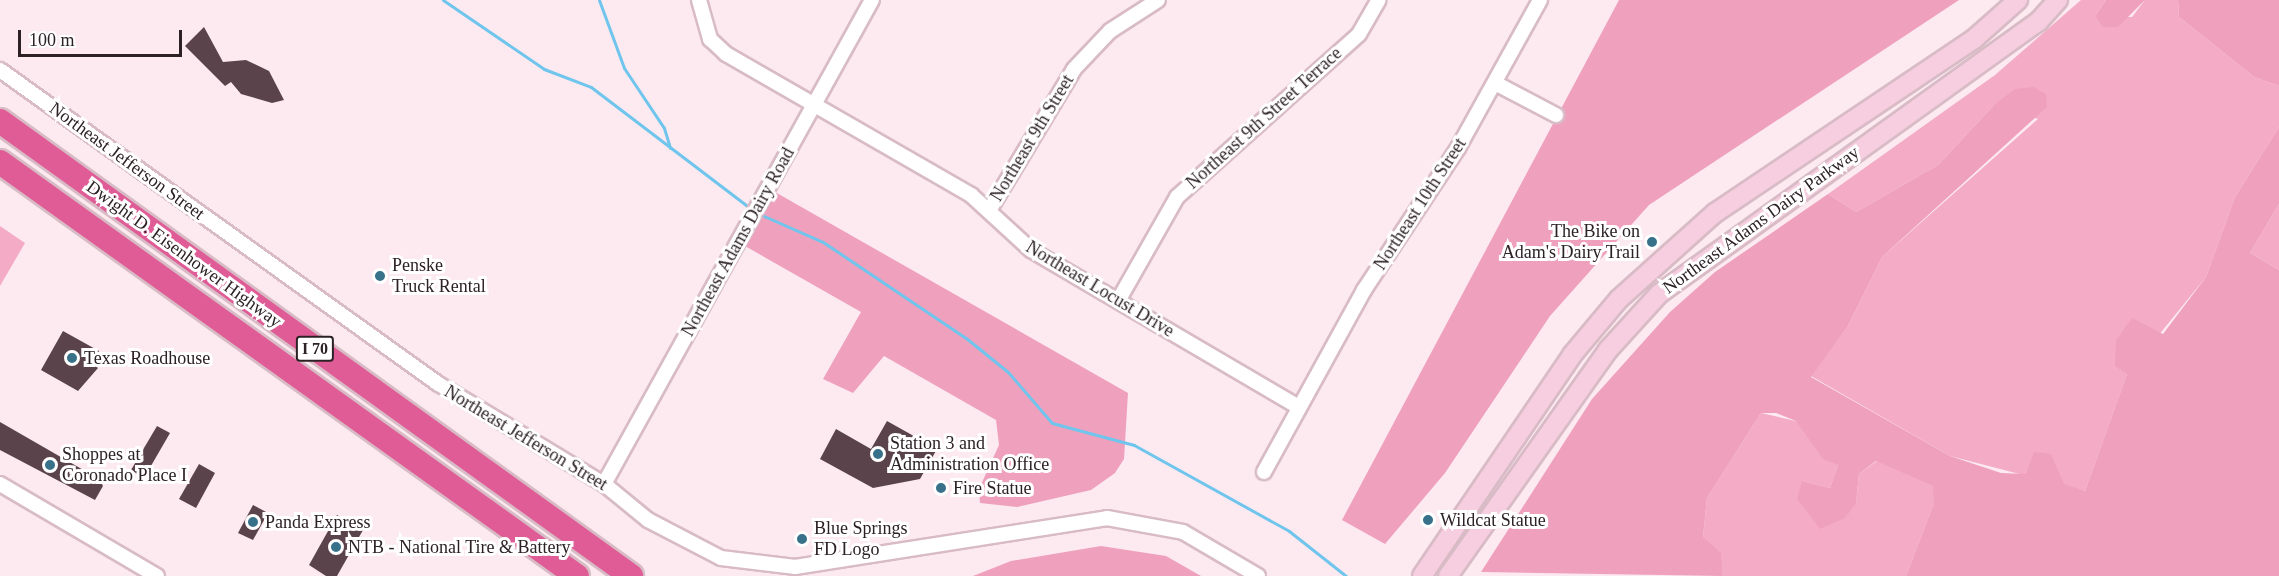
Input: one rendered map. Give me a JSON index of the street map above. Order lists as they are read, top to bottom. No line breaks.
{"streets":{"highway":["Dwight D. Eisenhower Highway","I 70"],"main road":["Northeast Adams Dairy Parkway"],"street":["Northeast 9th Street Terrace","Northeast 9th Street","Northeast Jefferson Street","Northeast 10th Street","Northeast Adams Dairy Road","Northeast Locust Drive"]},"crossings":[["Northeast 9th Street Terrace","Northeast Locust Drive"],["Northeast 9th Street","Northeast Locust Drive"],["Northeast Jefferson Street","Northeast Adams Dairy Road"],["Northeast 10th Street","Northeast Locust Drive"],["Northeast Adams Dairy Road","Northeast Locust Drive"]],"places":["The Bike on Adam's Dairy Trail","Penske Truck Rental","Texas Roadhouse","Station 3 and Administration Office","Shoppes at Coronado Place I","Fire Statue","Wildcat Statue","Panda Express","Blue Springs FD Logo","NTB - National Tire & Battery"],"scale_bar":"100 m"}
